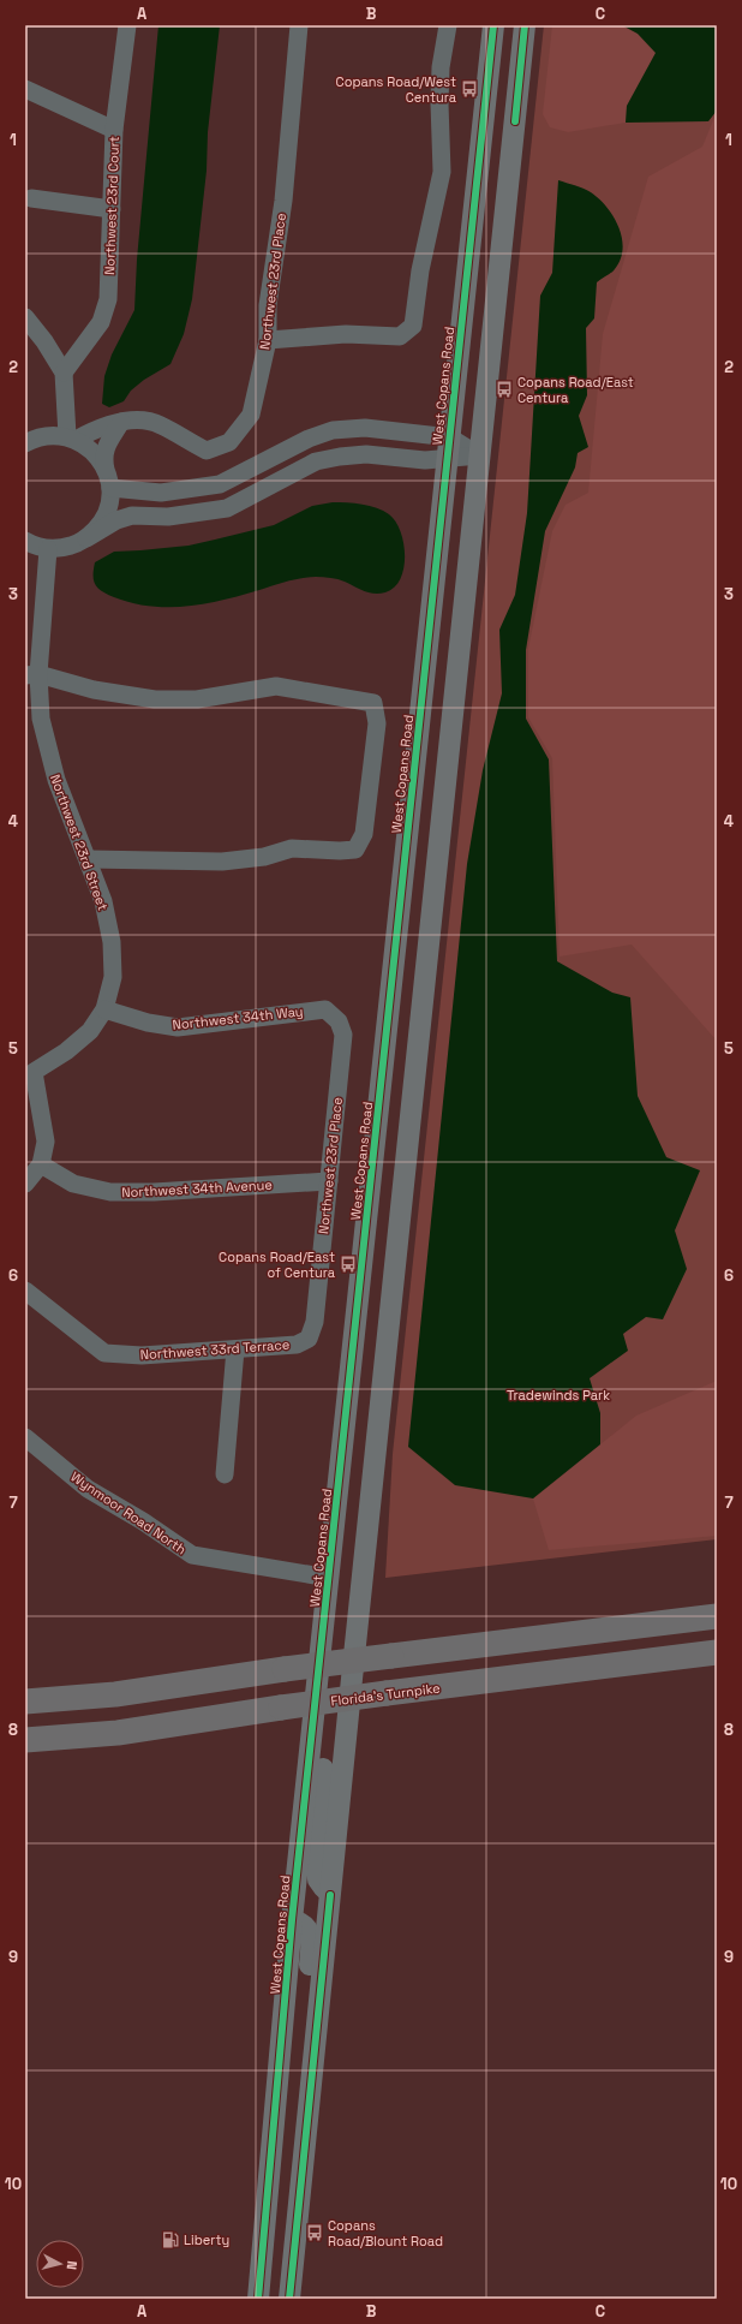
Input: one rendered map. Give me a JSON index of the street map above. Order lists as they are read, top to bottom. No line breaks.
{"streets":{"highway":["Florida's Turnpike"],"main road":["West Copans Road"],"street":["Northwest 23rd Court","Northwest 23rd Place","Northwest 23rd Street","Northwest 34th Way","Northwest 34th Avenue","Northwest 33rd Terrace","Wynmoor Road North"]},"crossings":[["Northwest 23rd Place","Northwest 34th Way"],["Northwest 23rd Place","Northwest 34th Avenue"],["Northwest 23rd Place","Northwest 33rd Terrace"],["West Copans Road","Wynmoor Road North"],["Northwest 23rd Street","Northwest 34th Way"],["Northwest 23rd Street","Northwest 34th Avenue"]],"parks":["Tradewinds Park"],"places":{"bus stop":["Copans Road/West Centura","Copans Road/East Centura","Copans Road/East of Centura","Copans Road/Blount Road"],"fuel station":["Liberty"]},"north":"right","grid":{"columns":["A","B","C"],"rows":["1","2","3","4","5","6","7","8","9","10"]}}
